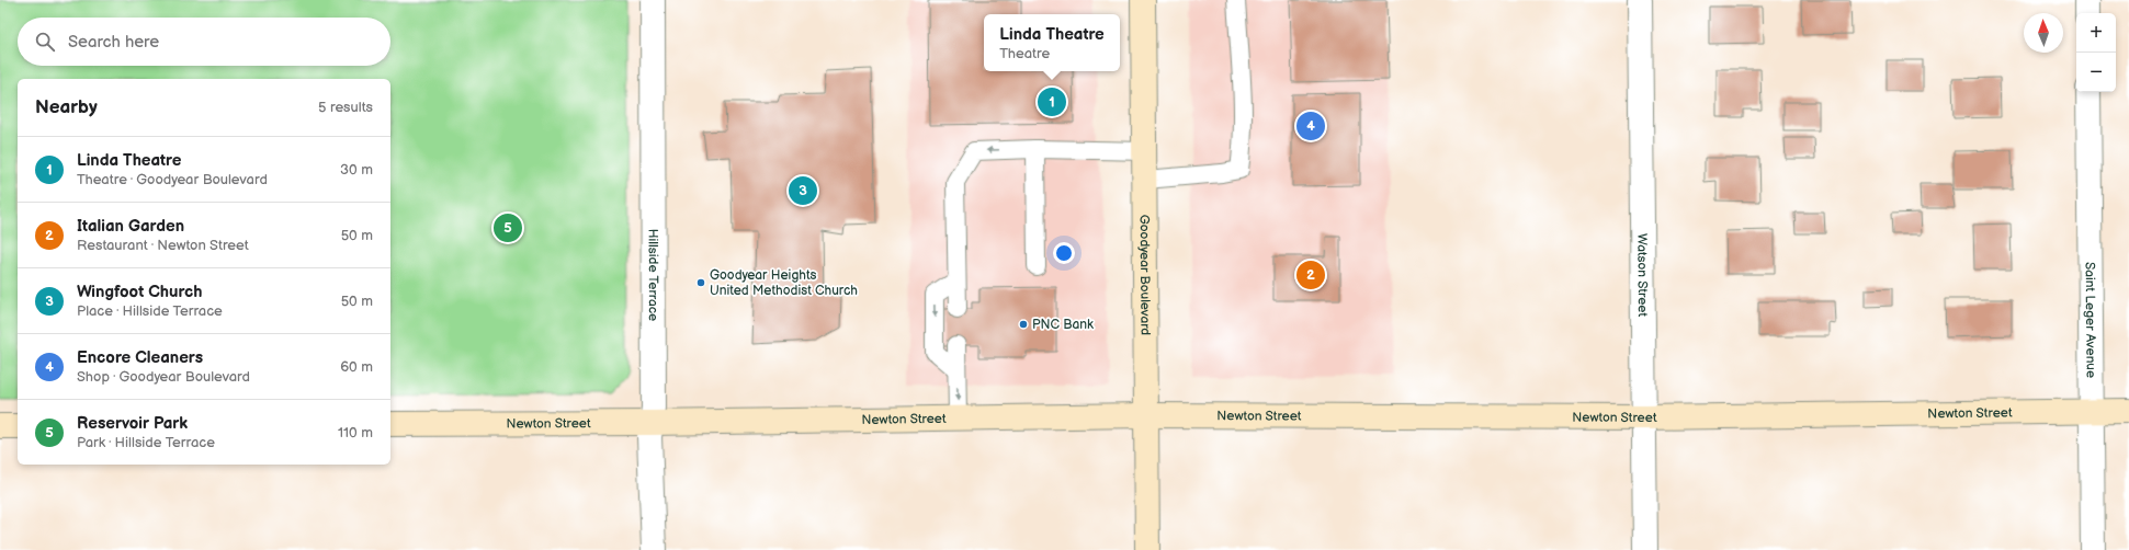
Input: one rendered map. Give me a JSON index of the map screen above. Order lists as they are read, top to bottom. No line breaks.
{"streets":{"street":["Hillside Terrace","Goodyear Boulevard","Watson Street","Saint Leger Avenue","Newton Street"]},"crossings":[["Hillside Terrace","Newton Street"],["Goodyear Boulevard","Newton Street"],["Watson Street","Newton Street"],["Saint Leger Avenue","Newton Street"]],"places":["Goodyear Heights United Methodist Church","PNC Bank"],"north":"top","page":{"map_buttons":["+","−"],"popup":["Linda Theatre","Theatre"],"search":"Search here","heading":["Nearby","5 results"],"pins":["1","4","3","5","2"],"list":[{"mark":"1","name":"Linda Theatre","note":"Theatre · Goodyear Boulevard","value":"30 m"},{"mark":"2","name":"Italian Garden","note":"Restaurant · Newton Street","value":"50 m"},{"mark":"3","name":"Wingfoot Church","note":"Place · Hillside Terrace","value":"50 m"},{"mark":"4","name":"Encore Cleaners","note":"Shop · Goodyear Boulevard","value":"60 m"},{"mark":"5","name":"Reservoir Park","note":"Park · Hillside Terrace","value":"110 m"}]}}
